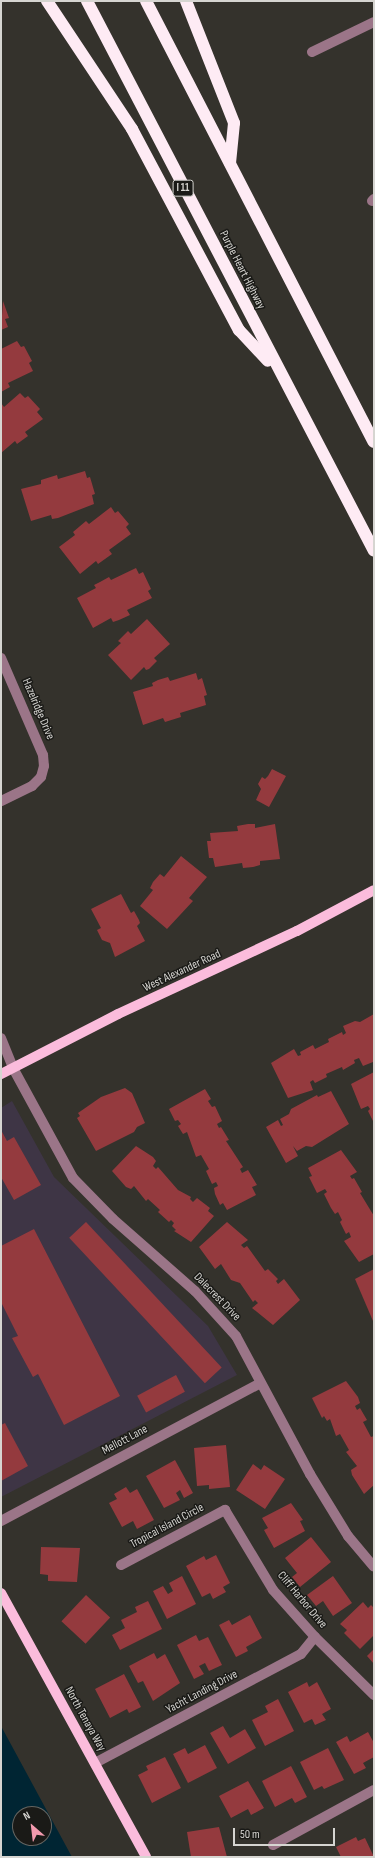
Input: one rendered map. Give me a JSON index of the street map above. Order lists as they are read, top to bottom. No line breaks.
{"streets":{"highway":["I 11","Purple Heart Highway"],"main road":["West Alexander Road","North Tenaya Way"],"street":["Hazelridge Drive","Dalecrest Drive","Mellott Lane","Tropical Island Circle","Cliff Harbor Drive","Yacht Landing Drive"]},"crossings":[["West Alexander Road","Dalecrest Drive"],["Dalecrest Drive","Mellott Lane"],["Tropical Island Circle","Cliff Harbor Drive"],["Cliff Harbor Drive","Yacht Landing Drive"],["Yacht Landing Drive","North Tenaya Way"]],"scale_bar":"50 m","north":"top left"}
